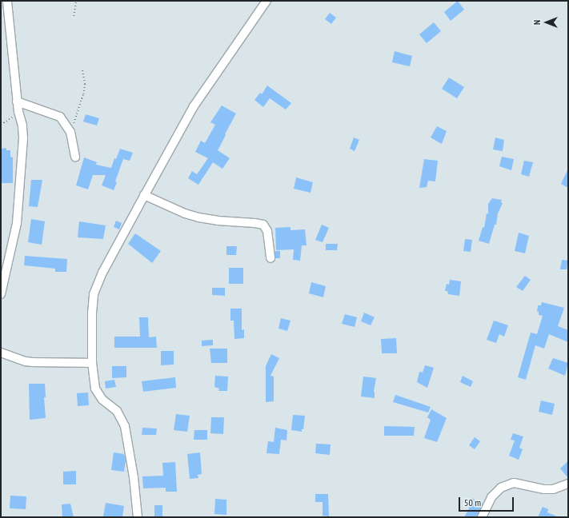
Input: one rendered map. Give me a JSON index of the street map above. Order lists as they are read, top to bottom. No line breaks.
{"scale_bar":"50 m","north":"left"}
